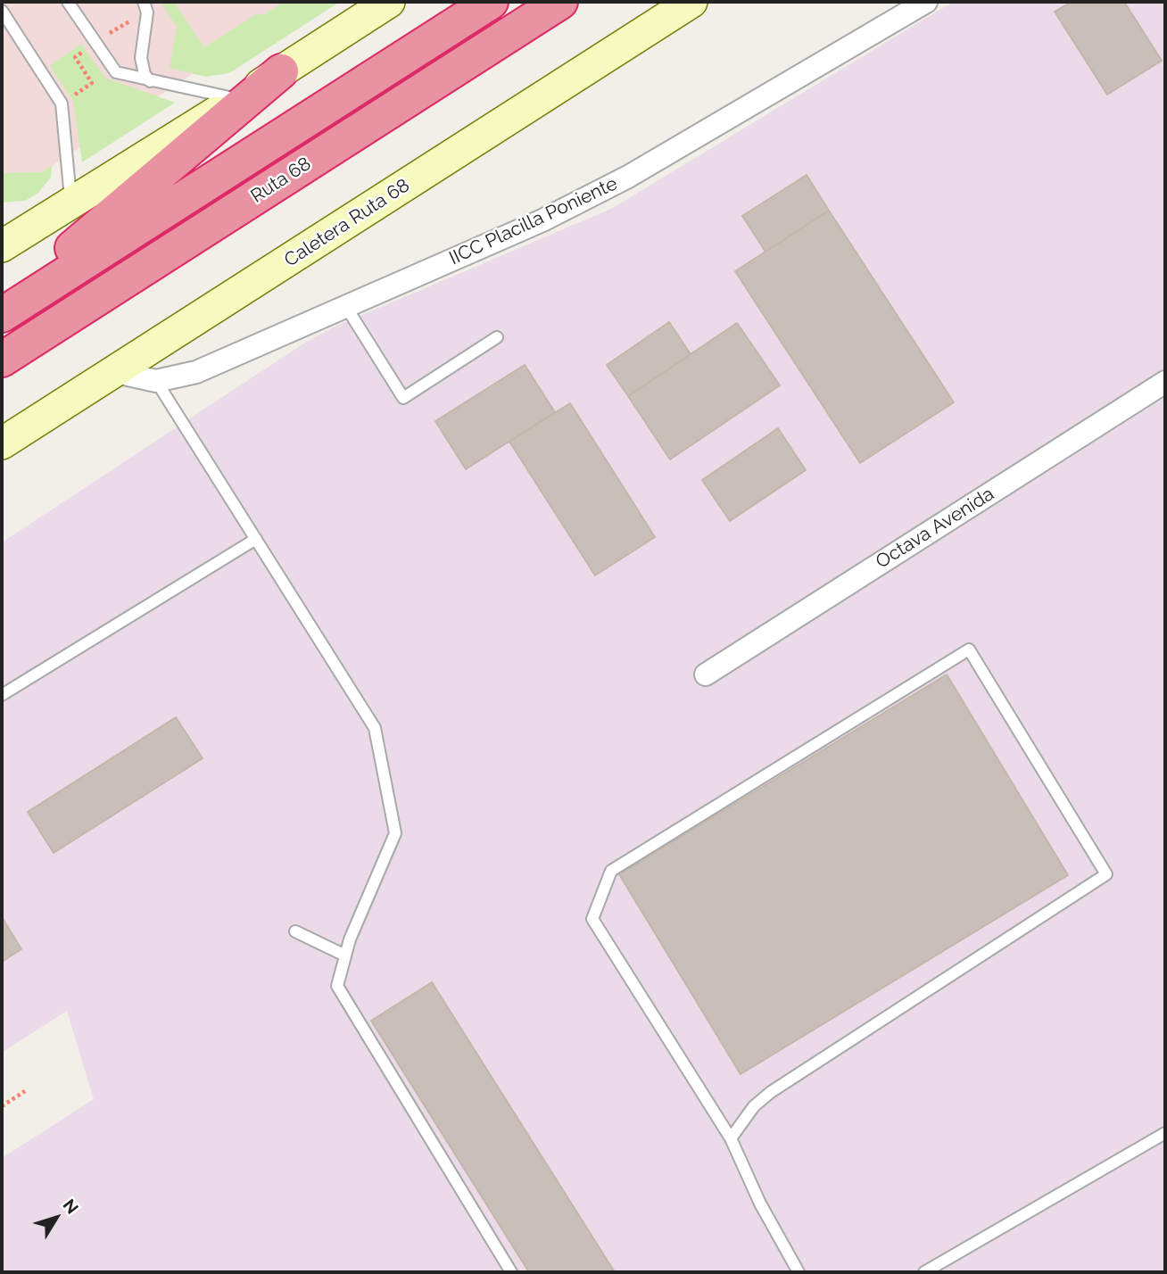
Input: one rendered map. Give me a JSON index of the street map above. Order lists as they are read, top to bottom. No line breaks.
{"streets":{"highway":["Ruta 68"],"main road":["Caletera Ruta 68"],"street":["IICC Placilla Poniente","Octava Avenida"]},"crossings":[["IICC Placilla Poniente","Caletera Ruta 68"]],"north":"top right"}
